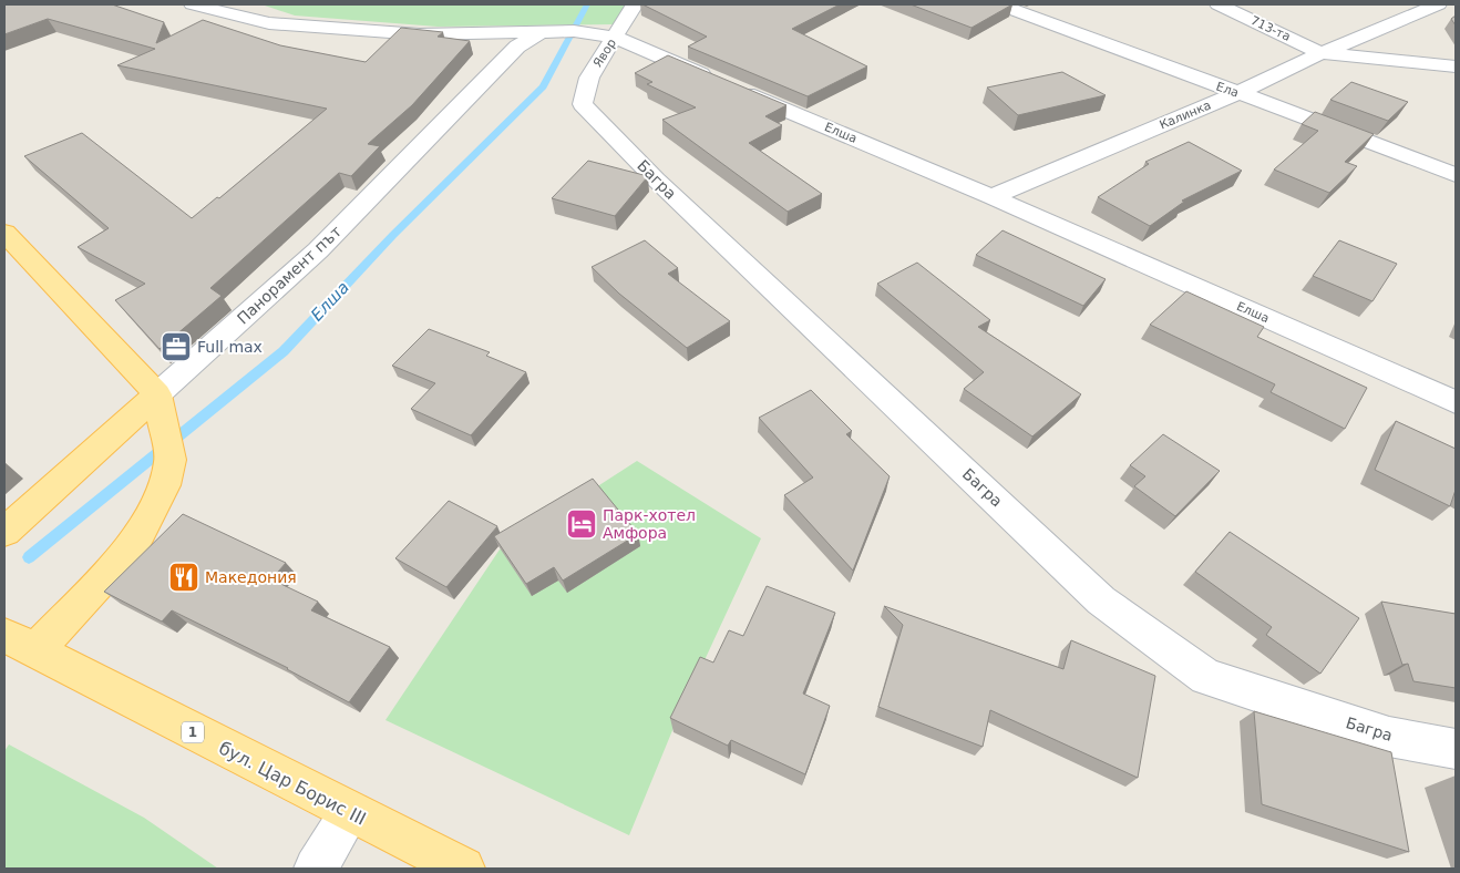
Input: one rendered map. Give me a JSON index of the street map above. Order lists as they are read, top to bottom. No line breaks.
{"streets":{"main road":["Панорамент път","1","бул. Цар Борис III"],"street":["713-та","Явор","Ела","Калинка","Елша","Багра"]},"crossings":[["713-та","Калинка"],["Явор","Елша"],["Явор","Багра"],["Ела","Калинка"],["Калинка","Елша"],["Елша","Панорамент път"]],"water":["Елша"],"places":{"office":["Full max"],"hotel":["Парк-хотел Амфора"],"restaurant":["Македония"]}}
